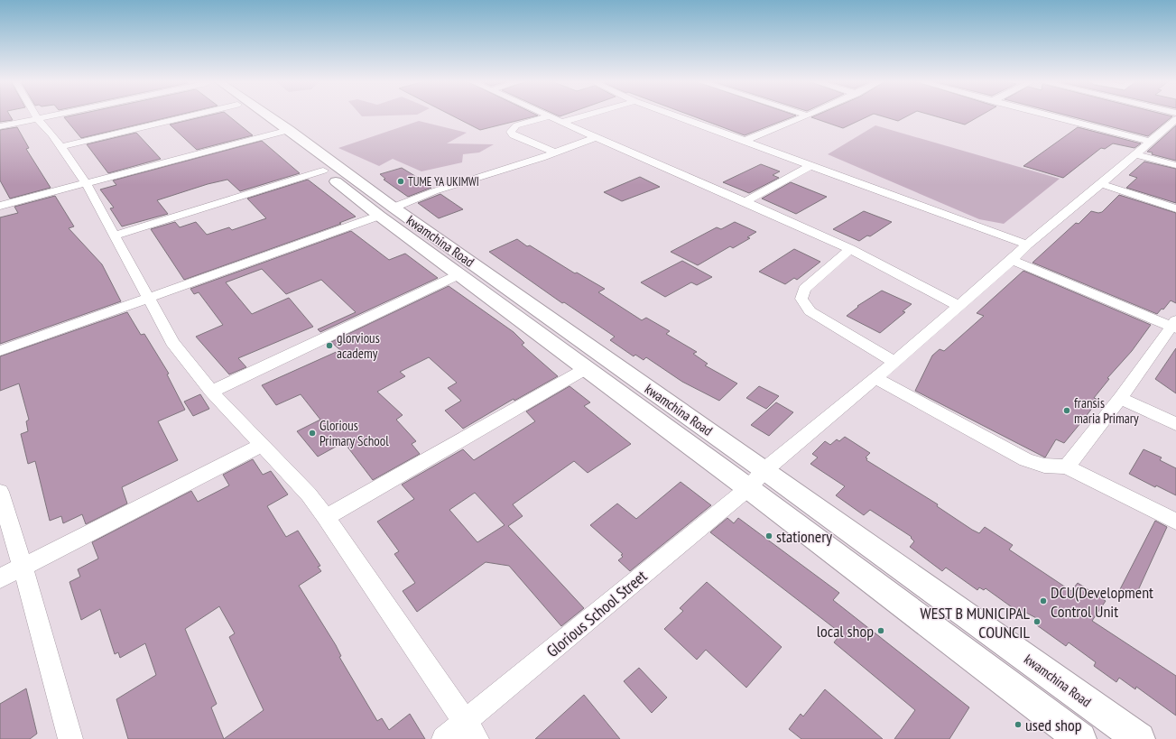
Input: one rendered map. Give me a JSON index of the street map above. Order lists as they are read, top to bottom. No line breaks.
{"streets":{"main road":["kwamchina Road"],"street":["Glorious School Street"]},"crossings":[["kwamchina Road","Glorious School Street"]],"places":["TUME YA UKIMWI","glorvious academy","fransis maria Primary","Glorious Primary School","stationery","DCU(Development Control Unit","WEST B MUNICIPAL COUNCIL","local shop","used shop"]}
